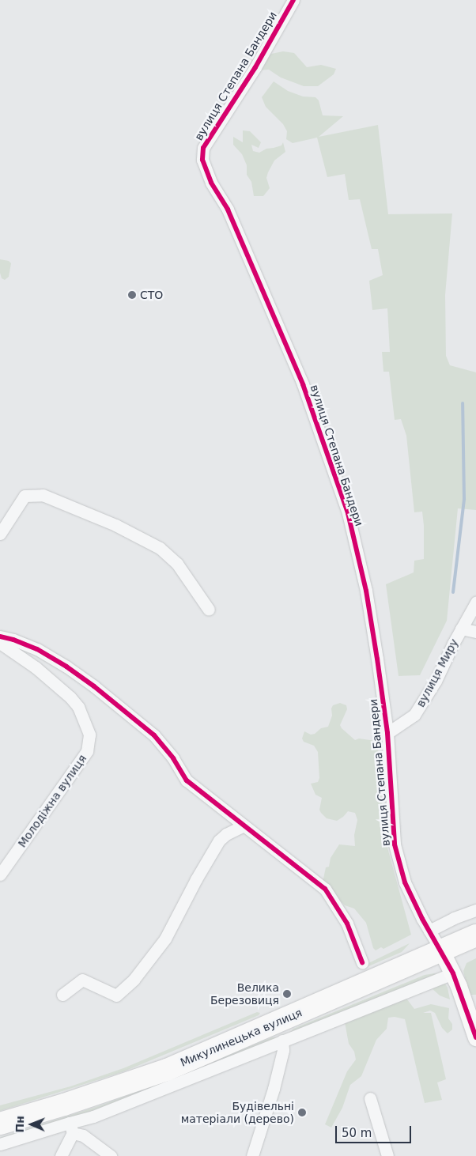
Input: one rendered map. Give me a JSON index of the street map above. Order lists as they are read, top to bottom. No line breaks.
{"streets":{"highway":["Микулинецька вулиця"],"street":["вулиця Степана Бандери","вулиця Миру","Молодіжна вулиця"]},"crossings":[["вулиця Степана Бандери","вулиця Миру"],["вулиця Степана Бандери","Микулинецька вулиця"]],"places":["СТО","Велика Березовиця","Будівельні матеріали (дерево)"],"scale_bar":"50 m","north":"left"}
